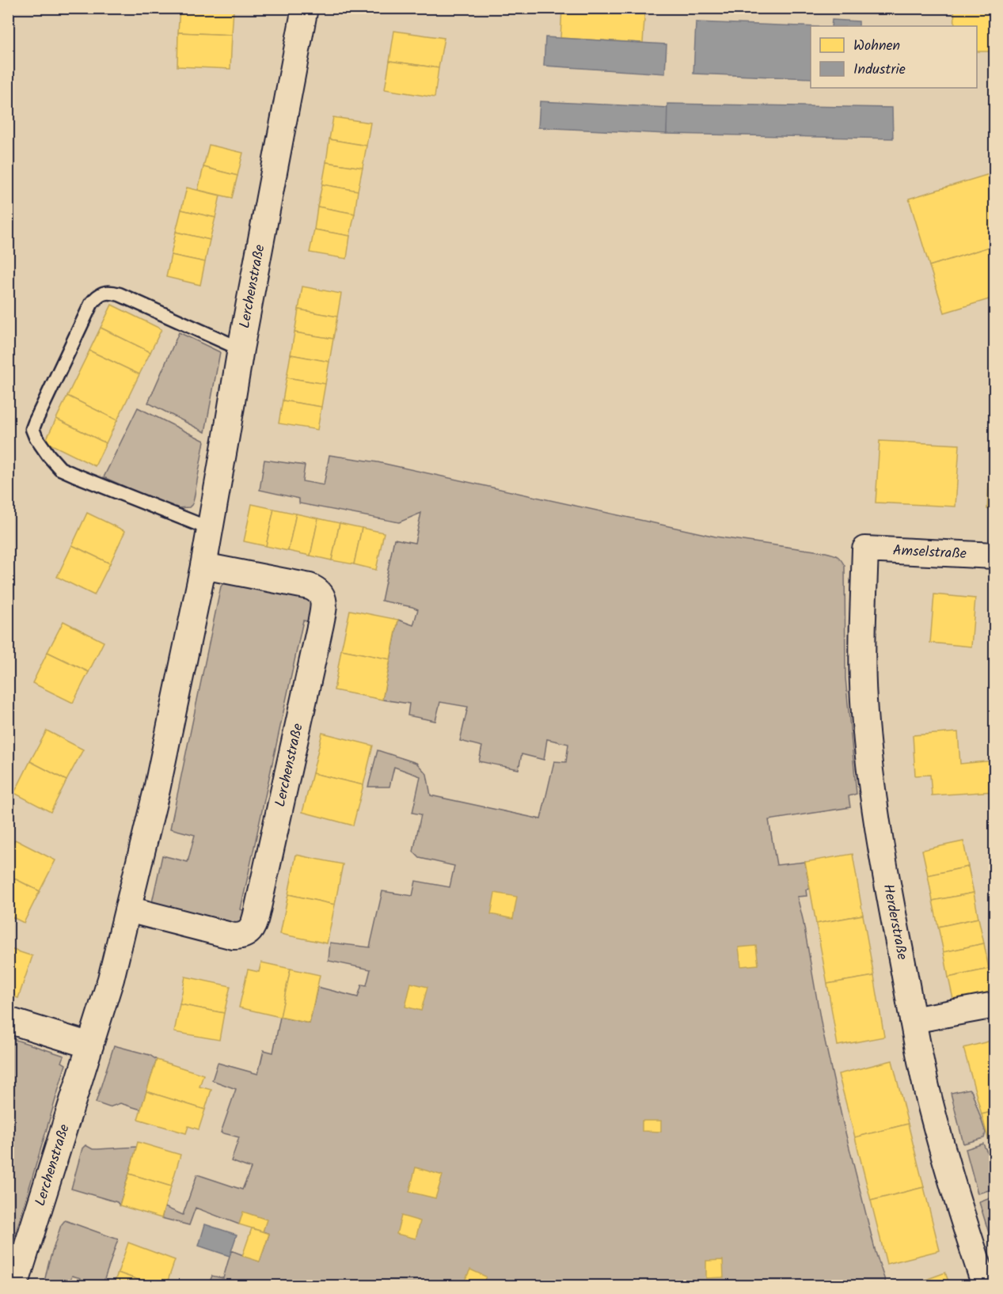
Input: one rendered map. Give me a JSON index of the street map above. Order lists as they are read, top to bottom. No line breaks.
{"streets":{"street":["Lerchenstraße","Amselstraße","Herderstraße"]},"crossings":[["Amselstraße","Herderstraße"]],"legend":["Wohnen","Industrie"]}
